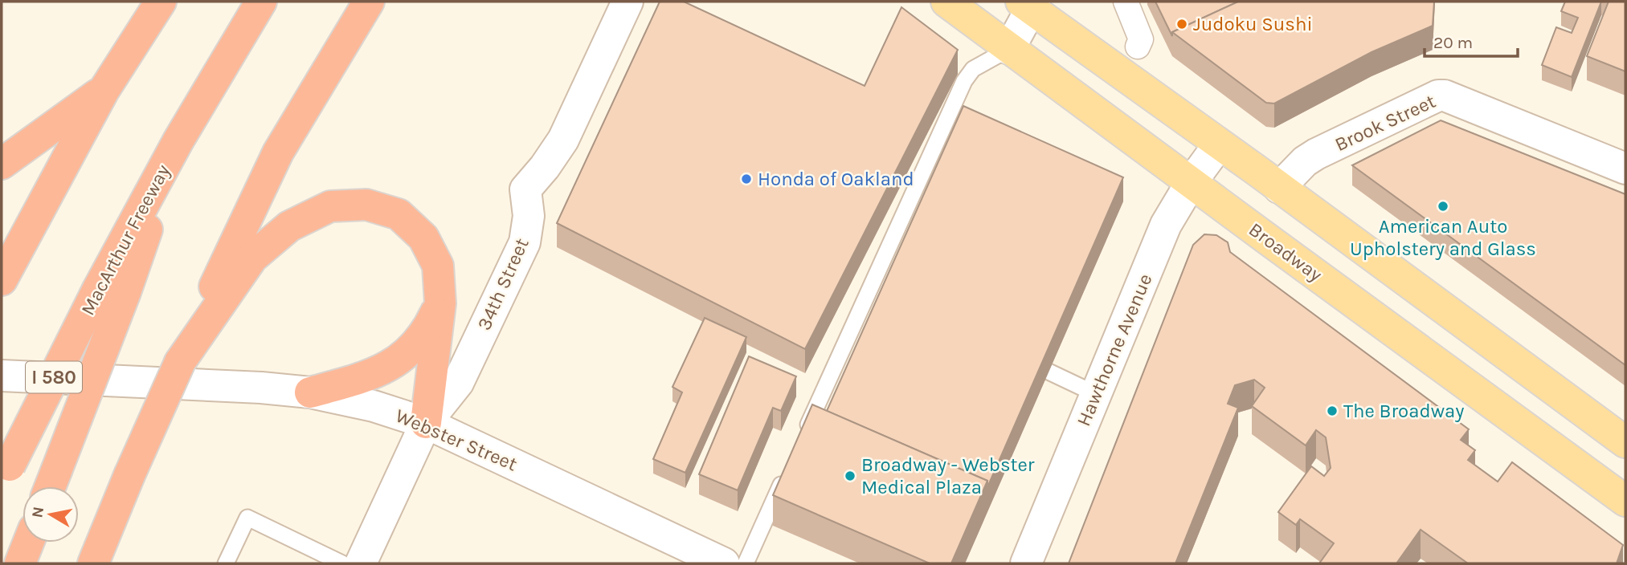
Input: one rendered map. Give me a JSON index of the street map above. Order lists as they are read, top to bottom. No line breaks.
{"streets":{"highway":["MacArthur Freeway","I 580"],"main road":["Broadway"],"street":["Brook Street","34th Street","Hawthorne Avenue","Webster Street"]},"crossings":[["Broadway","Hawthorne Avenue"],["34th Street","Webster Street"]],"places":["Judoku Sushi","Honda of Oakland","American Auto Upholstery and Glass","The Broadway","Broadway - Webster Medical Plaza"],"scale_bar":"20 m","north":"left"}
